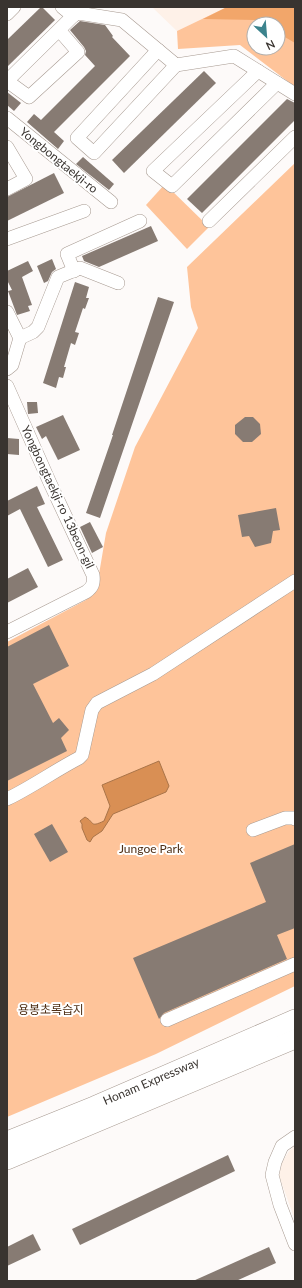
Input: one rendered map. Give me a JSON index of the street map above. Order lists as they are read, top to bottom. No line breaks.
{"streets":{"highway":["Honam Expressway"],"street":["Yongbongtaekji-ro","Yongbongtaekji-ro 13beon-gil"]},"parks":["Jungoe Park","용봉초록습지"],"north":"bottom right"}
